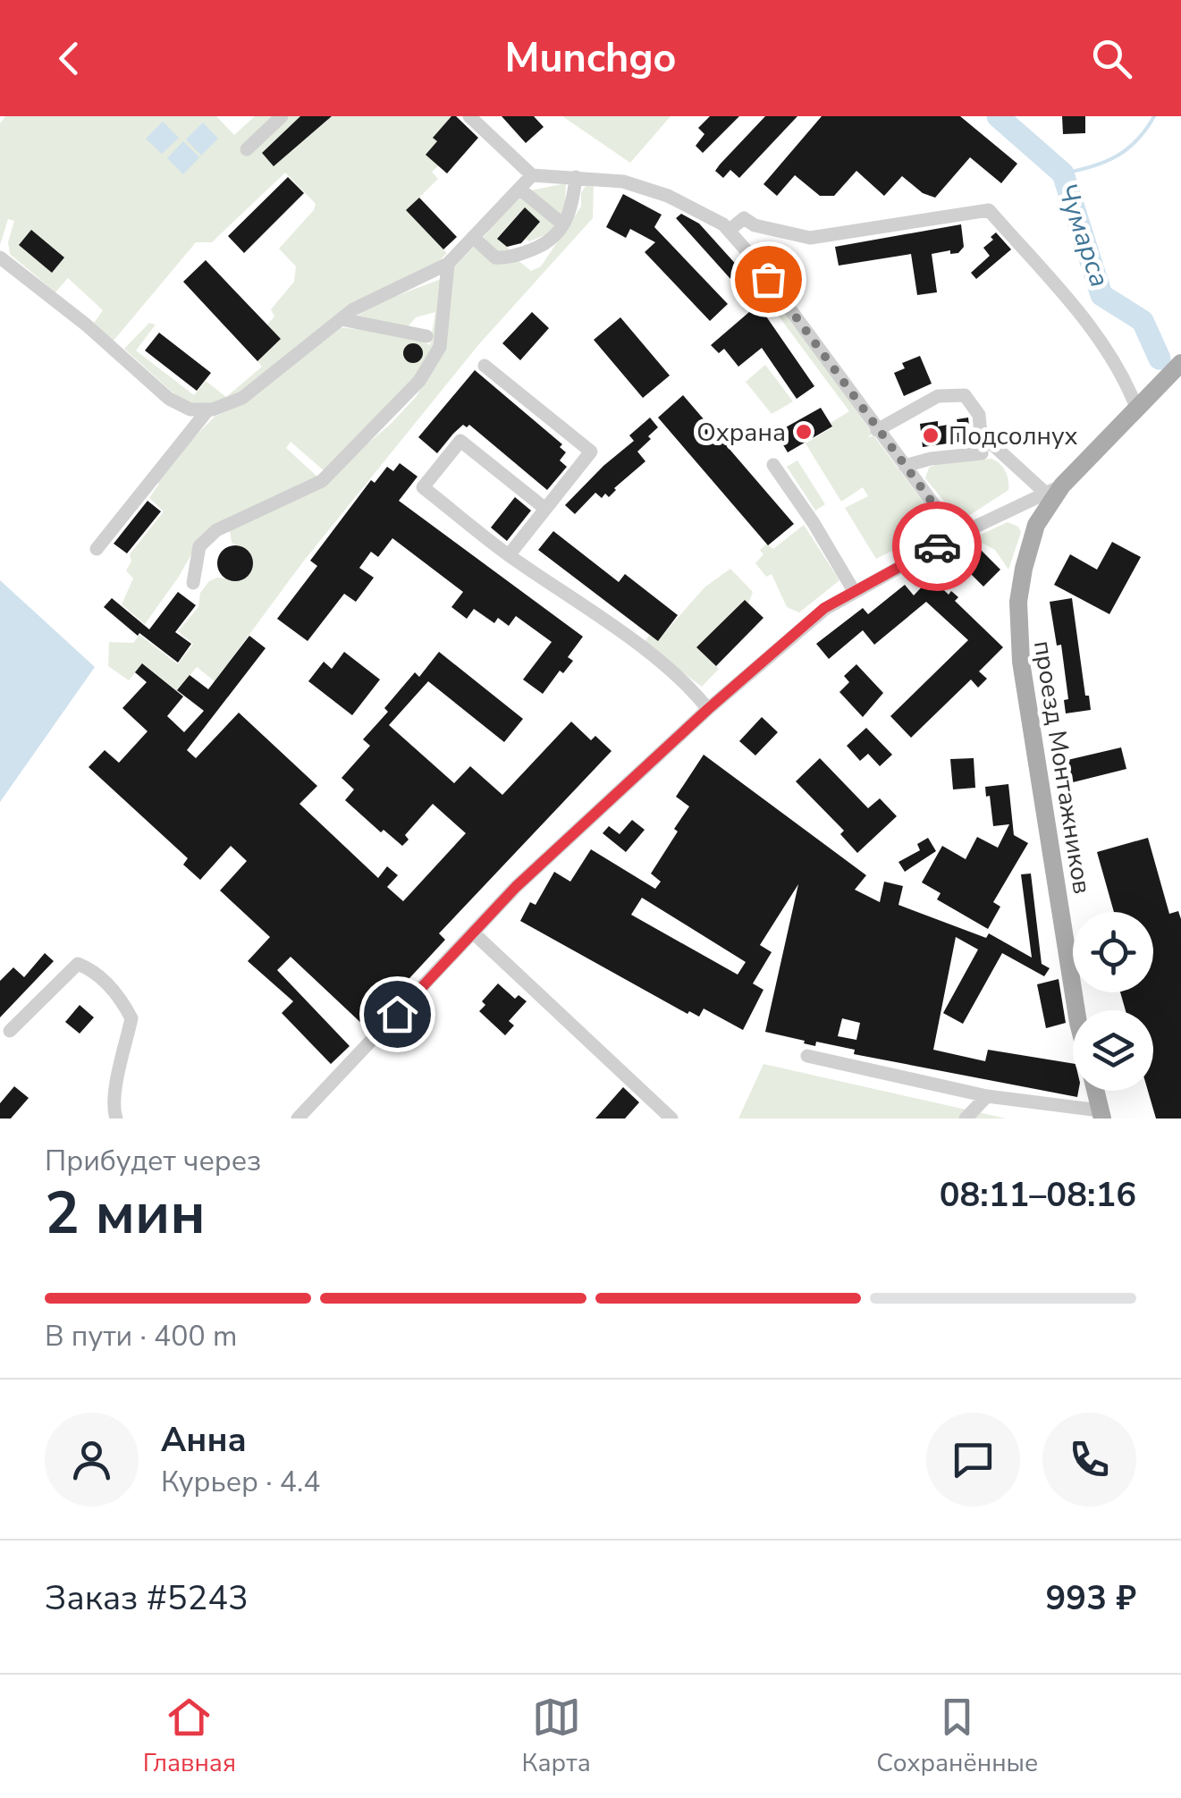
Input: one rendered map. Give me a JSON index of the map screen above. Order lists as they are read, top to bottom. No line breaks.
{"streets":{"main road":["проезд Монтажников"]},"water":["Чумарса"],"places":["Охрана","Подсолнух"],"page":{"header":"Munchgo","heading":["2 мин","Прибудет через","08:11–08:16"],"panel":["Анна","Курьер · 4.4","Заказ #5243","993 ₽"],"bar":"В пути · 400 m","tabs":["Главная","Карта","Сохранённые"]}}
